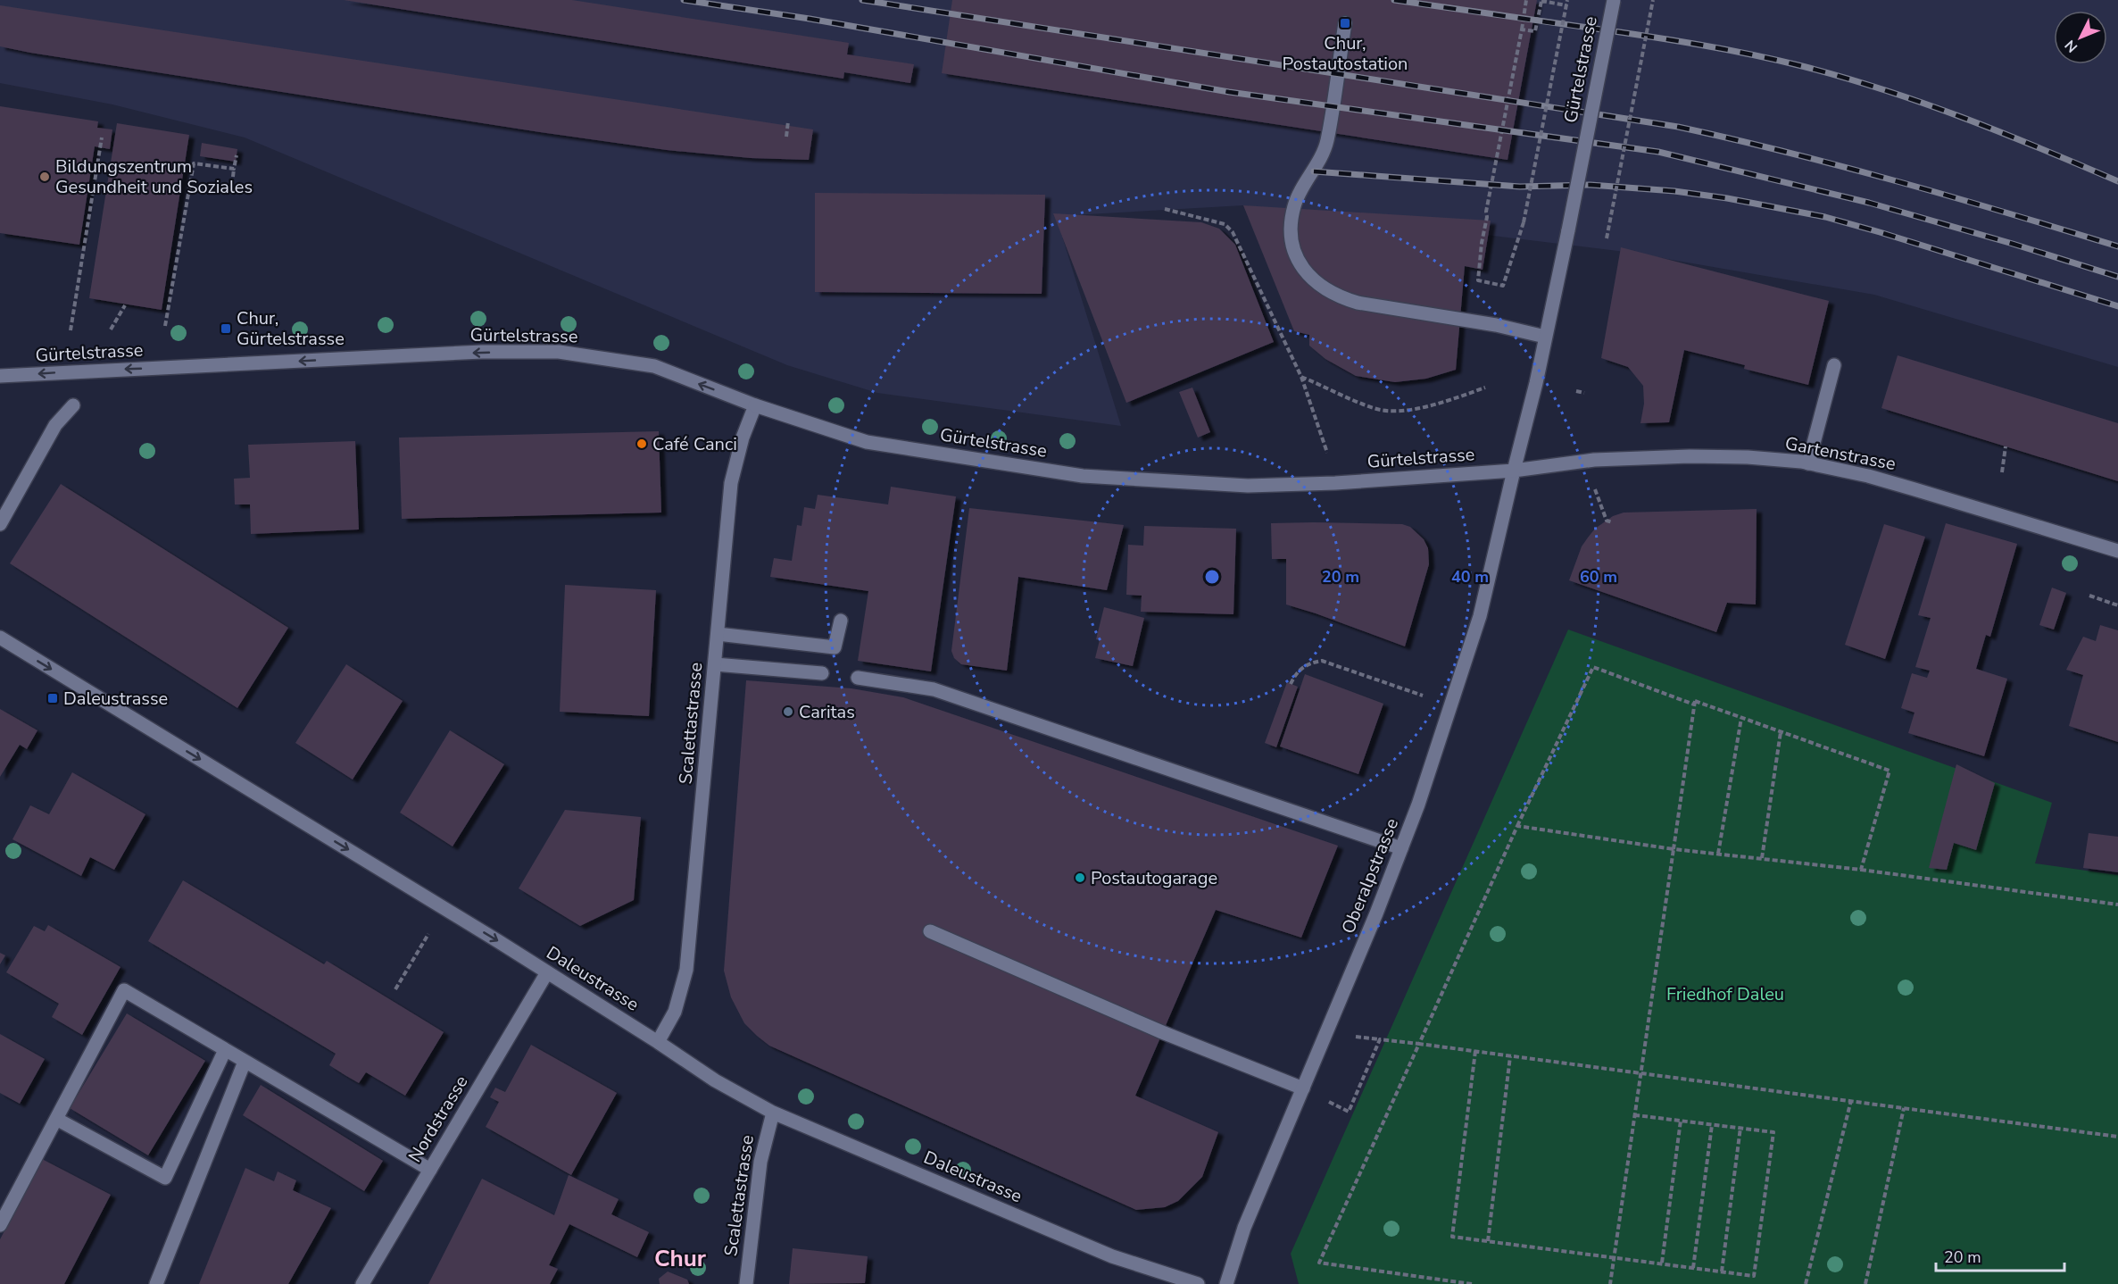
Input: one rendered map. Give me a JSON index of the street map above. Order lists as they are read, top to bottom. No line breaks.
{"streets":{"street":["Gürtelstrasse","Gartenstrasse","Scalettastrasse","Oberalpstrasse","Daleustrasse","Nordstrasse"]},"crossings":[["Gürtelstrasse","Gartenstrasse"],["Gürtelstrasse","Scalettastrasse"],["Gürtelstrasse","Oberalpstrasse"],["Gartenstrasse","Oberalpstrasse"],["Scalettastrasse","Daleustrasse"],["Daleustrasse","Nordstrasse"]],"one_way":["Gürtelstrasse","Daleustrasse"],"districts":["Chur"],"parks":["Friedhof Daleu"],"places":{"transit":["Chur, Postautostation","Chur, Gürtelstrasse","Daleustrasse"],"other":["Bildungszentrum Gesundheit und Soziales","Café Canci","Caritas","Postautogarage"]},"scale_bar":"20 m","north":"bottom left","rings":["20 m","40 m","60 m"]}
